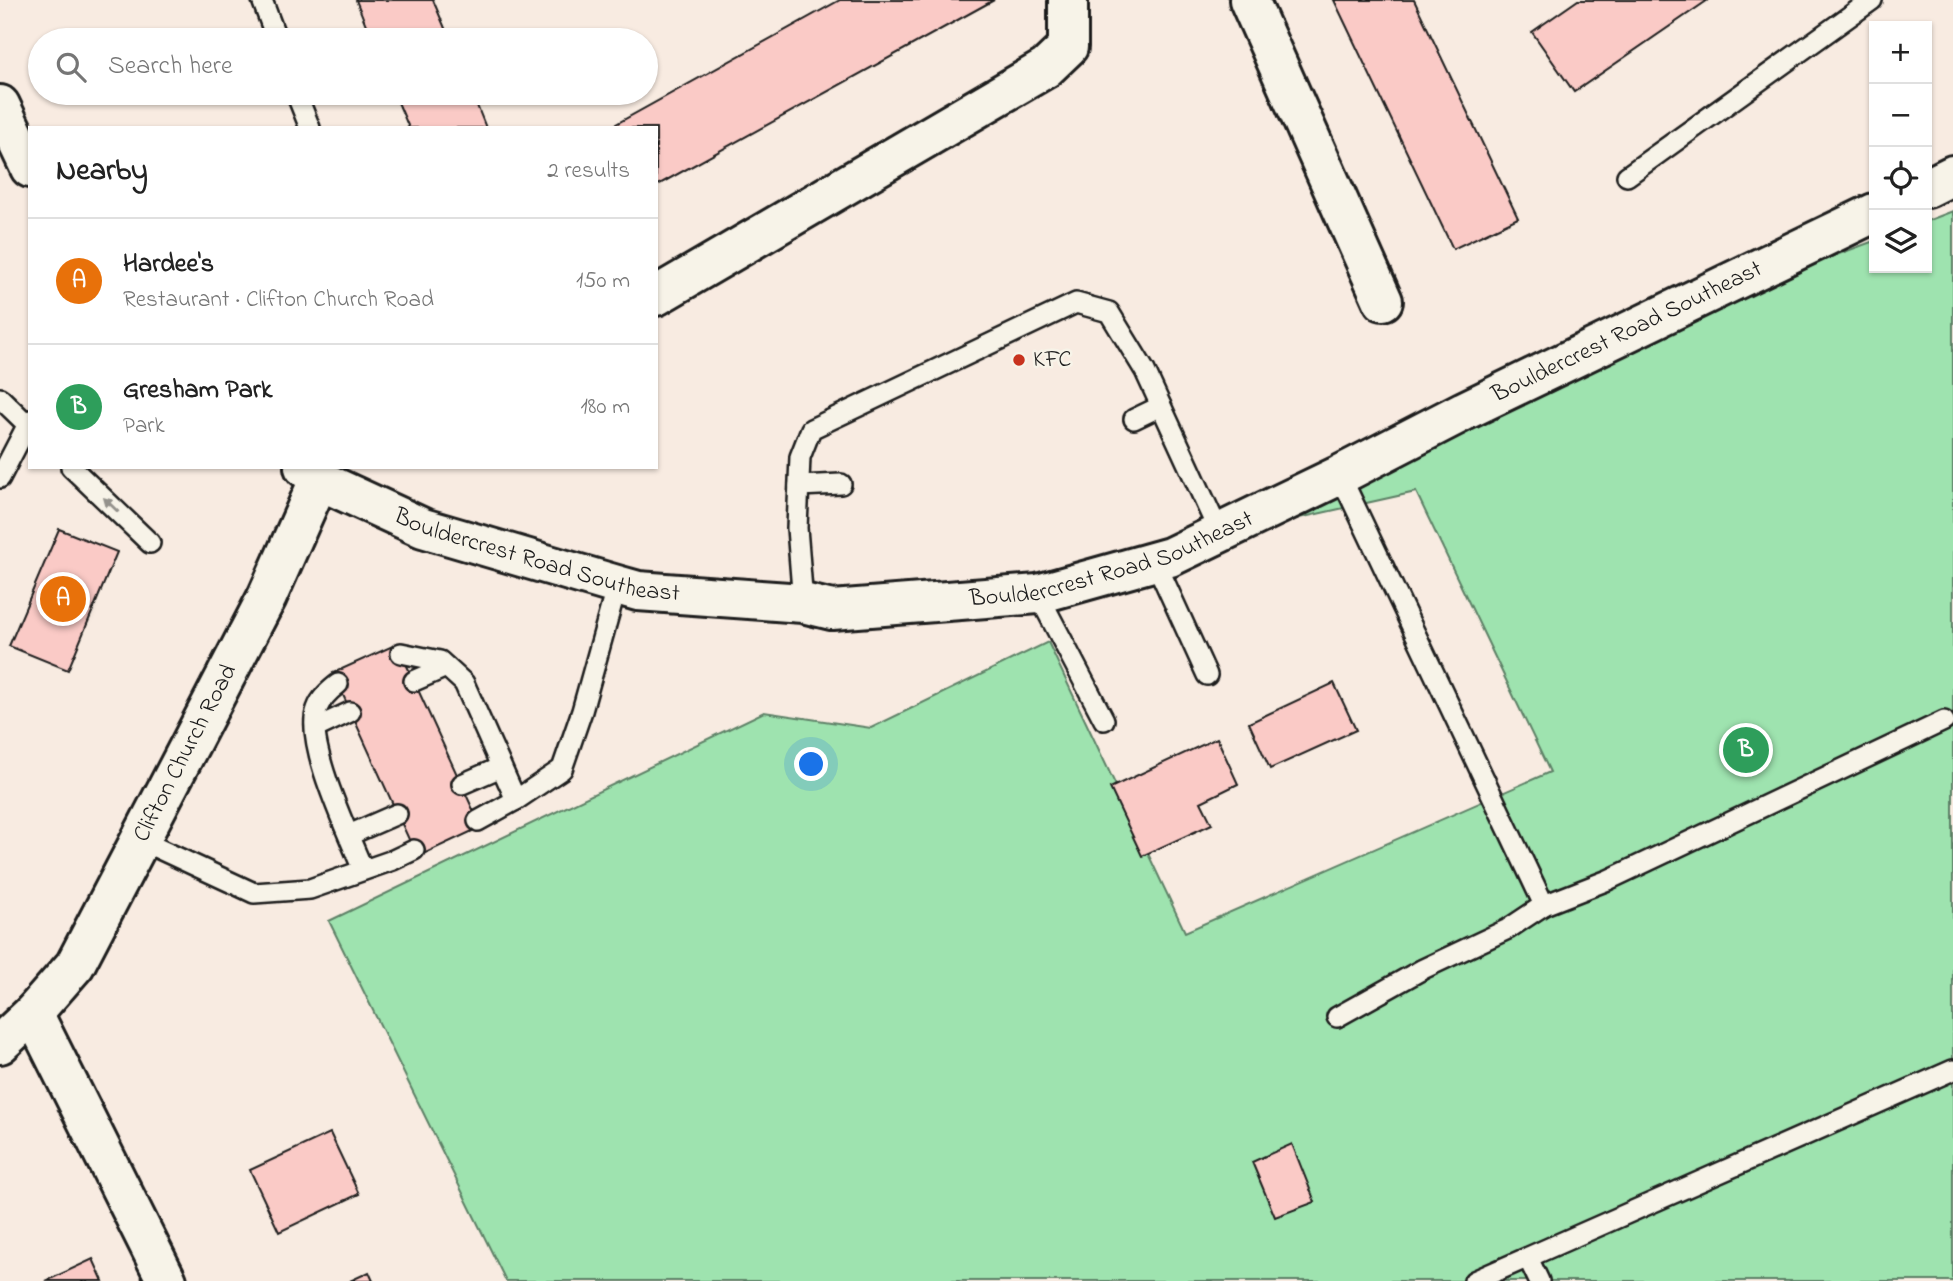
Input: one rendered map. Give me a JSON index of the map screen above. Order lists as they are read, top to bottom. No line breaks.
{"streets":{"street":["Bouldercrest Road Southeast","Clifton Church Road"]},"crossings":[["Bouldercrest Road Southeast","Clifton Church Road"]],"places":["KFC"],"page":{"map_buttons":["+","−"],"search":"Search here","heading":["Nearby","2 results"],"list":[{"mark":"A","name":"Hardee's","note":"Restaurant · Clifton Church Road","value":"150 m"},{"mark":"B","name":"Gresham Park","note":"Park","value":"180 m"}],"pins":["A","B"]}}
